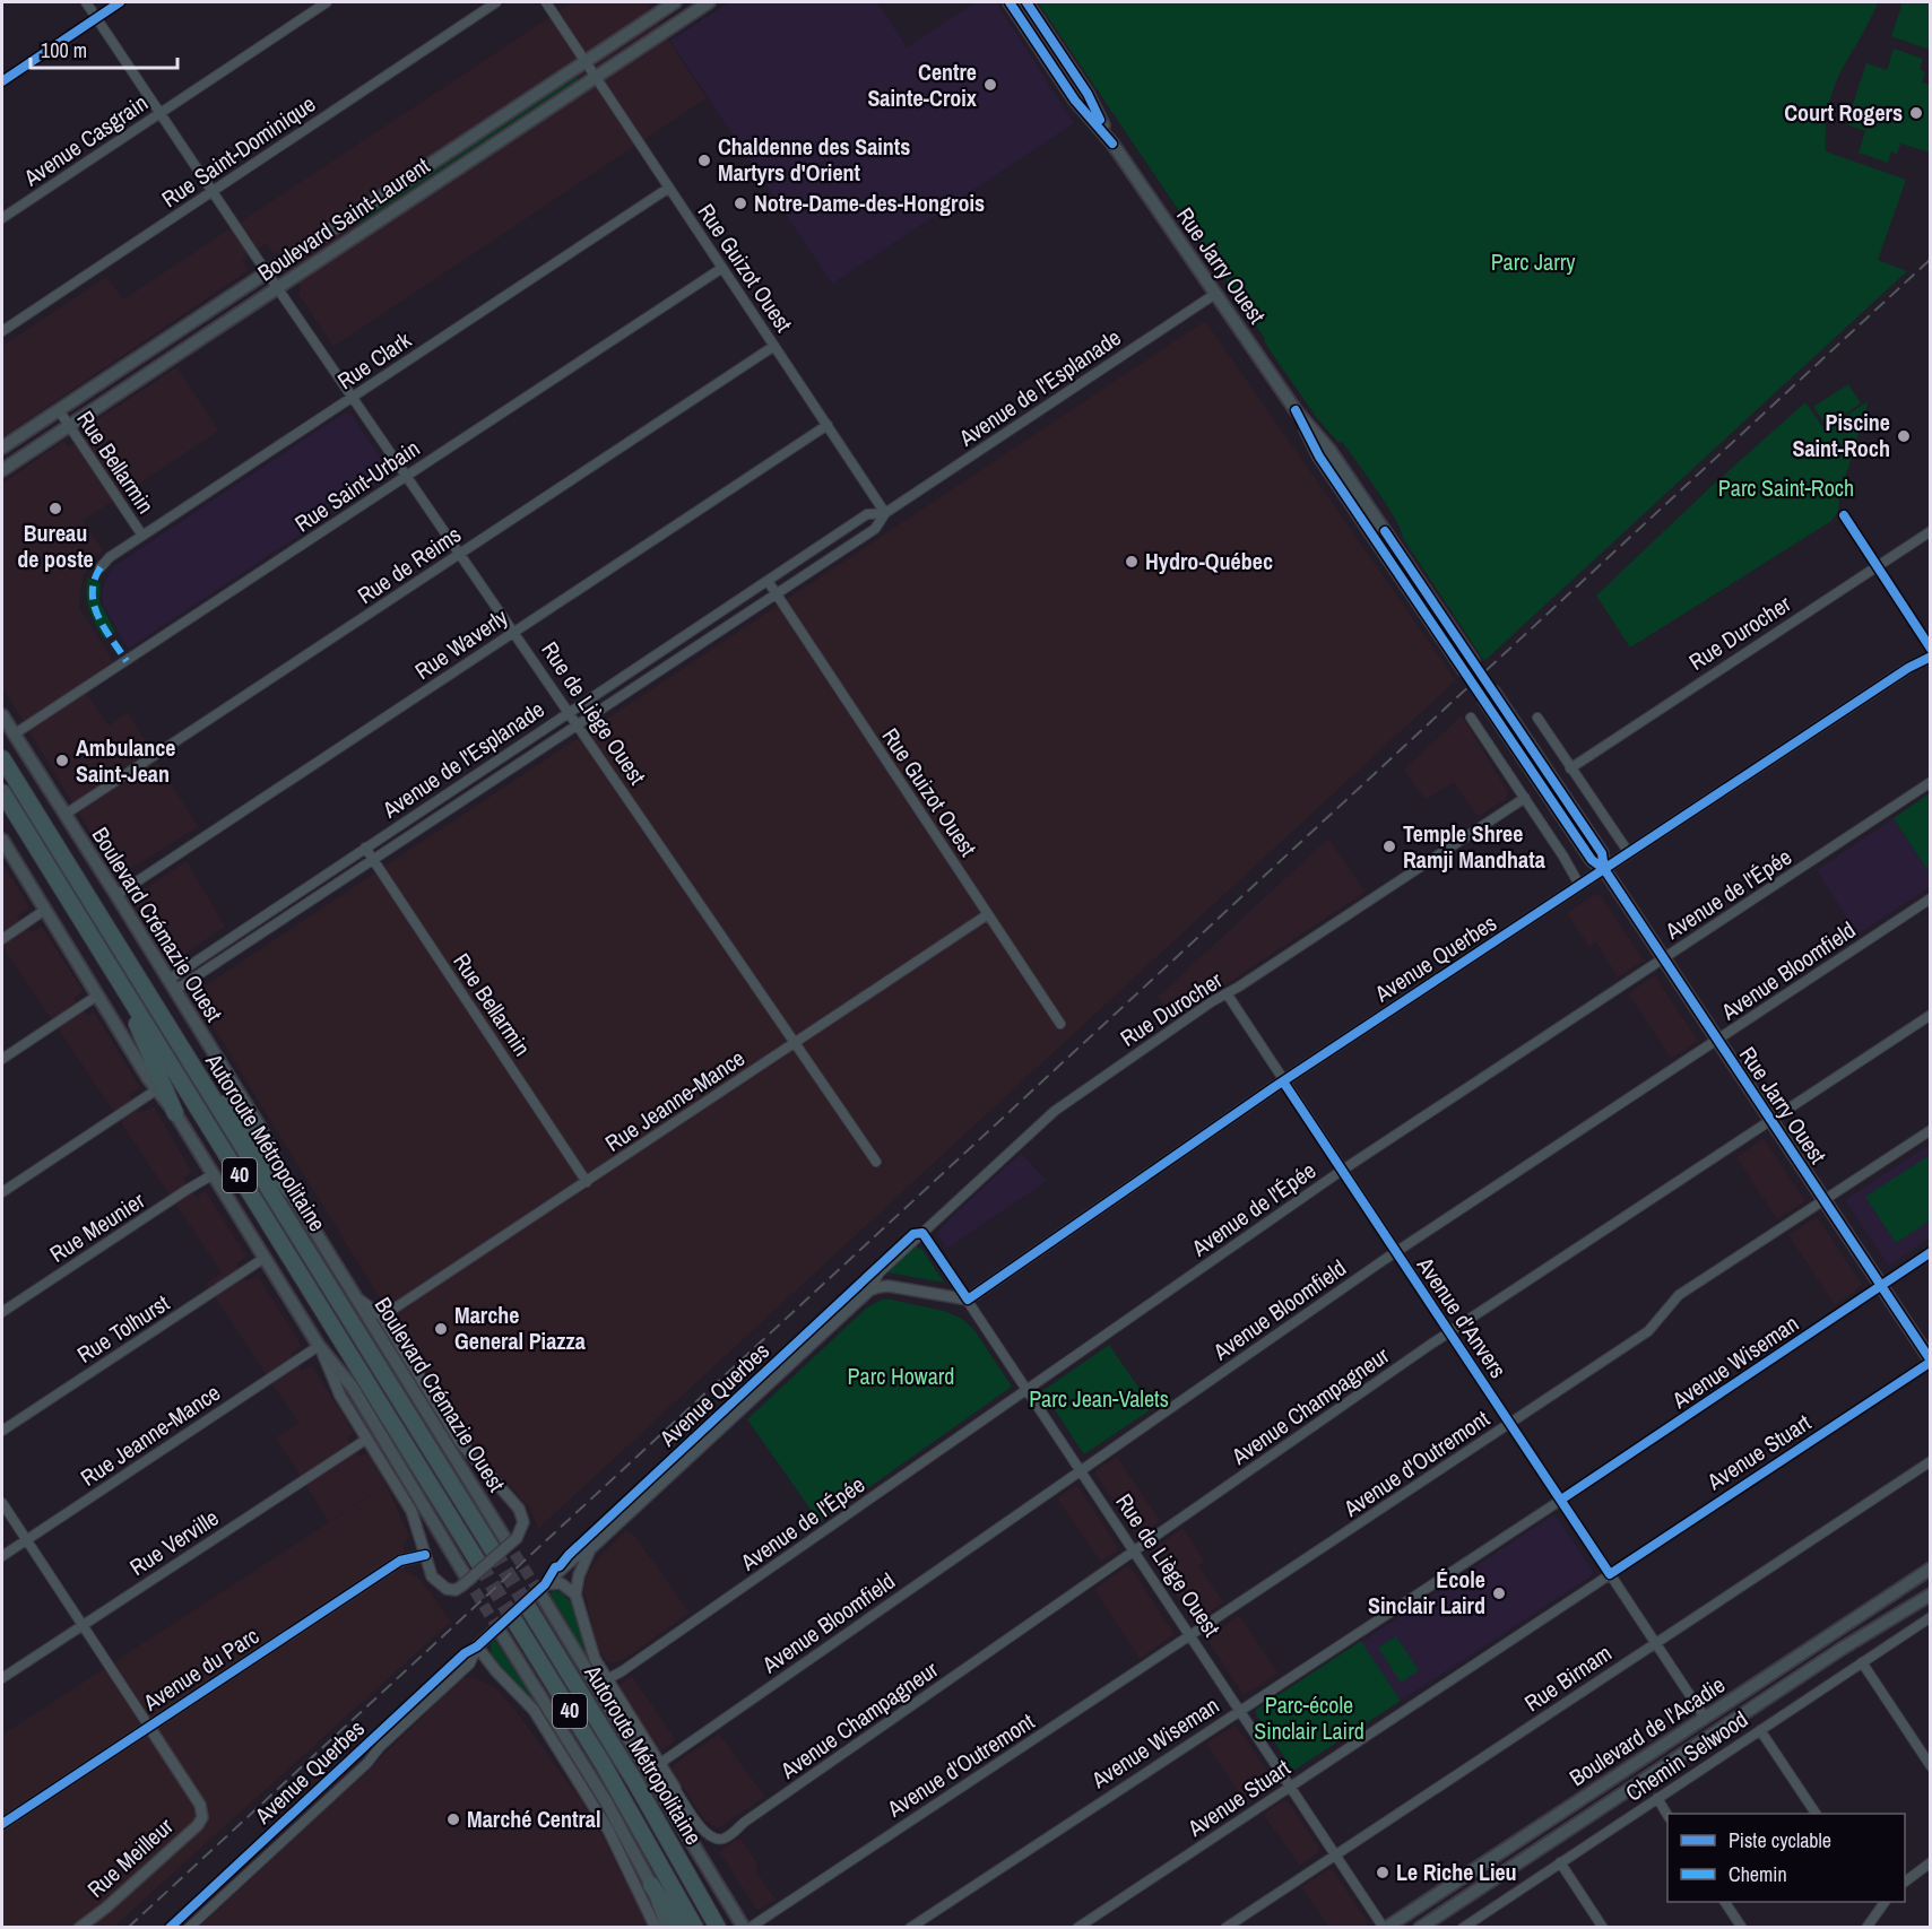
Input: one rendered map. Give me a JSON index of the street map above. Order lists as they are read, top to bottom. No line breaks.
{"streets":{"highway":["Autoroute Métropolitaine","40"],"main road":["Boulevard Saint-Laurent","Rue Jarry Ouest","Boulevard Crémazie Ouest","Boulevard de l'Acadie"],"street":["Avenue Casgrain","Rue Saint-Dominique","Rue Guizot Ouest","Rue Clark","Avenue de l'Esplanade","Rue Bellarmin","Rue Saint-Urbain","Rue de Reims","Rue Durocher","Rue Waverly","Rue de Liège Ouest","Avenue de l'Épée","Avenue Querbes","Avenue Bloomfield","Rue Jeanne-Mance","Rue Meunier","Avenue d'Anvers","Rue Tolhurst","Avenue Wiseman","Avenue Champagneur","Avenue Stuart","Avenue d'Outremont","Rue Verville","Avenue du Parc","Rue Birnam","Chemin Selwood","Rue Meilleur"]},"crossings":[["Avenue Casgrain","Rue de Liège Ouest"],["Rue Saint-Dominique","Rue de Liège Ouest"],["Boulevard Saint-Laurent","Rue Guizot Ouest"],["Boulevard Saint-Laurent","Rue Bellarmin"],["Boulevard Saint-Laurent","Rue de Liège Ouest"],["Rue Jarry Ouest","Avenue de l'Esplanade"],["Rue Jarry Ouest","Avenue de l'Épée"],["Rue Jarry Ouest","Avenue Querbes"],["Rue Jarry Ouest","Avenue Bloomfield"],["Rue Jarry Ouest","Avenue Wiseman"],["Rue Jarry Ouest","Avenue Champagneur"],["Rue Jarry Ouest","Avenue Stuart"],["Rue Jarry Ouest","Avenue d'Outremont"],["Rue Guizot Ouest","Rue Clark"],["Rue Guizot Ouest","Avenue de l'Esplanade"],["Rue Guizot Ouest","Rue Saint-Urbain"],["Rue Guizot Ouest","Rue de Reims"],["Rue Guizot Ouest","Rue Waverly"],["Rue Guizot Ouest","Rue Jeanne-Mance"],["Rue Clark","Rue Bellarmin"],["Rue Clark","Rue de Liège Ouest"],["Avenue de l'Esplanade","Rue Bellarmin"],["Avenue de l'Esplanade","Rue de Liège Ouest"],["Avenue de l'Esplanade","Boulevard Crémazie Ouest"],["Rue Bellarmin","Rue Jeanne-Mance"],["Rue Saint-Urbain","Rue de Liège Ouest"],["Rue Saint-Urbain","Boulevard Crémazie Ouest"],["Rue de Reims","Rue de Liège Ouest"],["Rue de Reims","Boulevard Crémazie Ouest"],["Rue Durocher","Rue de Liège Ouest"],["Rue Durocher","Avenue Querbes"],["Rue Durocher","Avenue d'Anvers"],["Rue Waverly","Rue de Liège Ouest"],["Rue Waverly","Boulevard Crémazie Ouest"],["Rue de Liège Ouest","Avenue de l'Épée"],["Rue de Liège Ouest","Avenue Querbes"],["Rue de Liège Ouest","Avenue Bloomfield"],["Rue de Liège Ouest","Rue Jeanne-Mance"],["Rue de Liège Ouest","Avenue Wiseman"],["Rue de Liège Ouest","Avenue Champagneur"],["Rue de Liège Ouest","Avenue Stuart"],["Rue de Liège Ouest","Avenue d'Outremont"],["Rue de Liège Ouest","Rue Birnam"],["Rue de Liège Ouest","Boulevard de l'Acadie"],["Avenue de l'Épée","Avenue d'Anvers"],["Boulevard Crémazie Ouest","Rue Jeanne-Mance"],["Avenue Querbes","Avenue d'Anvers"],["Avenue Bloomfield","Avenue d'Anvers"],["Avenue d'Anvers","Avenue Wiseman"],["Avenue d'Anvers","Avenue Champagneur"],["Avenue d'Anvers","Avenue Stuart"],["Avenue d'Anvers","Avenue d'Outremont"],["Avenue d'Anvers","Rue Birnam"],["Avenue d'Anvers","Boulevard de l'Acadie"],["Avenue du Parc","Rue Meilleur"]],"parks":["Parc Jarry","Parc Saint-Roch","Parc Howard","Parc Jean-Valets","Parc-école Sinclair Laird"],"places":["Centre Sainte-Croix","Court Rogers","Chaldenne des Saints Martyrs d'Orient","Notre-Dame-des-Hongrois","Piscine Saint-Roch","Bureau de poste","Hydro-Québec","Ambulance Saint-Jean","Temple Shree Ramji Mandhata","Marche General Piazza","École Sinclair Laird","Marché Central","Le Riche Lieu"],"legend":["Piste cyclable","Chemin"],"scale_bar":"100 m"}
